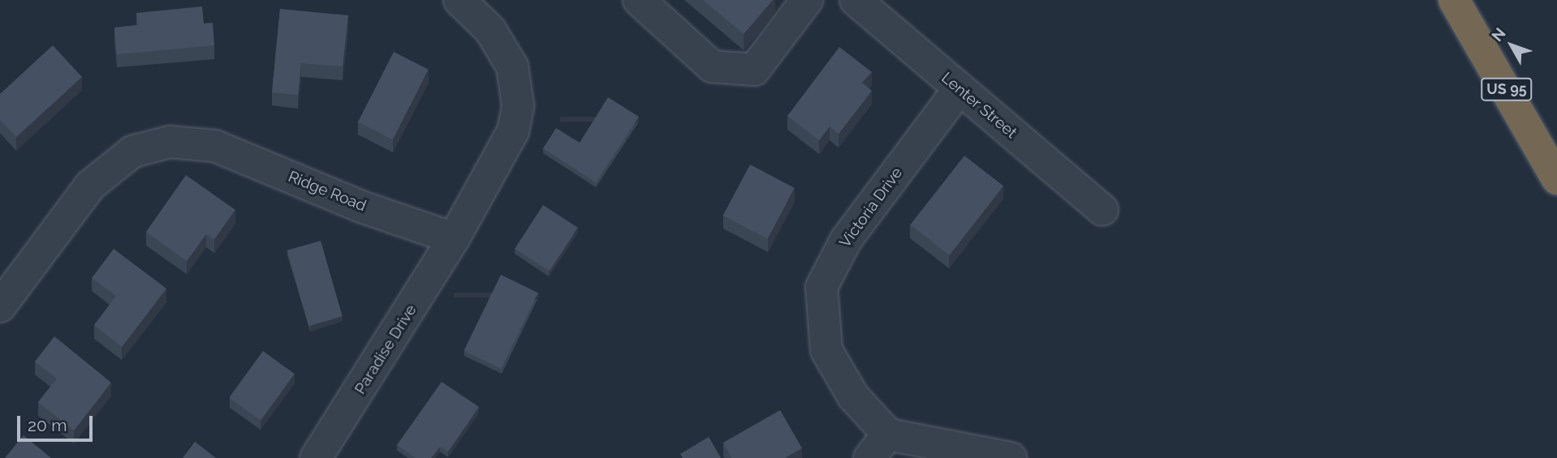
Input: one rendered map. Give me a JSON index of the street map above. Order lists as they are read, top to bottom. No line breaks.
{"streets":{"highway":["US 95"],"street":["Lenter Street","Ridge Road","Victoria Drive","Paradise Drive"]},"crossings":[["Lenter Street","Victoria Drive"],["Ridge Road","Paradise Drive"]],"scale_bar":"20 m","north":"top left"}
